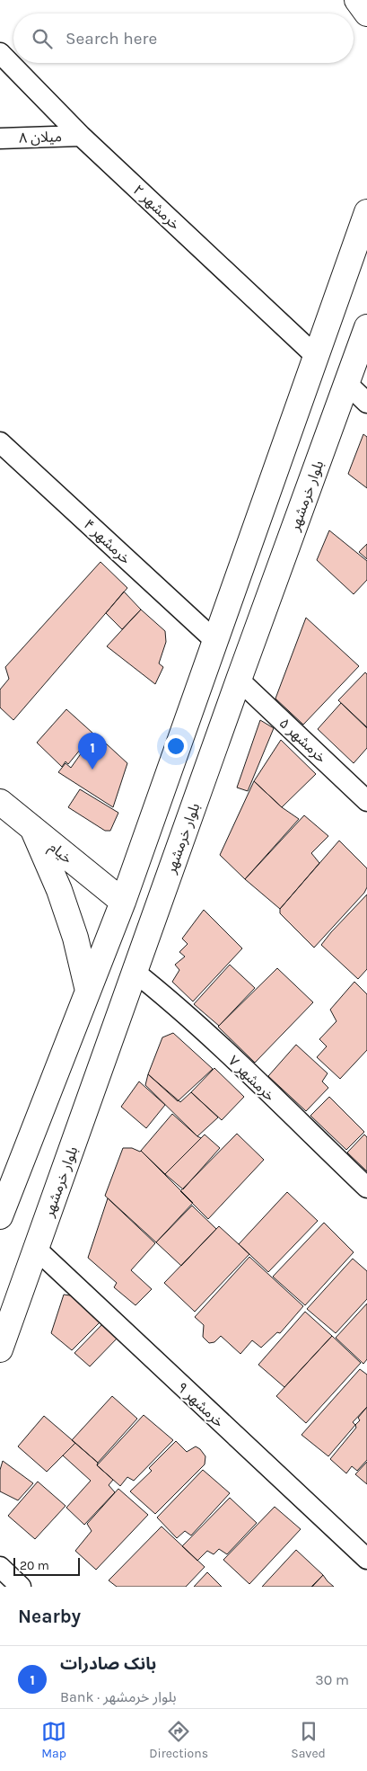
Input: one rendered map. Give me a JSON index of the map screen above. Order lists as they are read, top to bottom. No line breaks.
{"streets":{"main road":["بلوار خرمشهر","خیام"],"street":["میلان ۸","خرمشهر ۲","خرمشهر ۴","خرمشهر ۵","خرمشهر ۷","خرمشهر ۹"]},"crossings":[["میلان ۸","خرمشهر ۲"],["بلوار خرمشهر","خرمشهر ۵"],["بلوار خرمشهر","خرمشهر ۷"],["بلوار خرمشهر","خرمشهر ۹"]],"scale_bar":"20 m","page":{"search":"Search here","pins":"1","scale":"20 m","heading":"Nearby","list":[{"mark":"1","name":"بانک صادرات","note":"Bank · بلوار خرمشهر","value":"30 m"}],"nav":["Map","Directions","Saved"]}}
